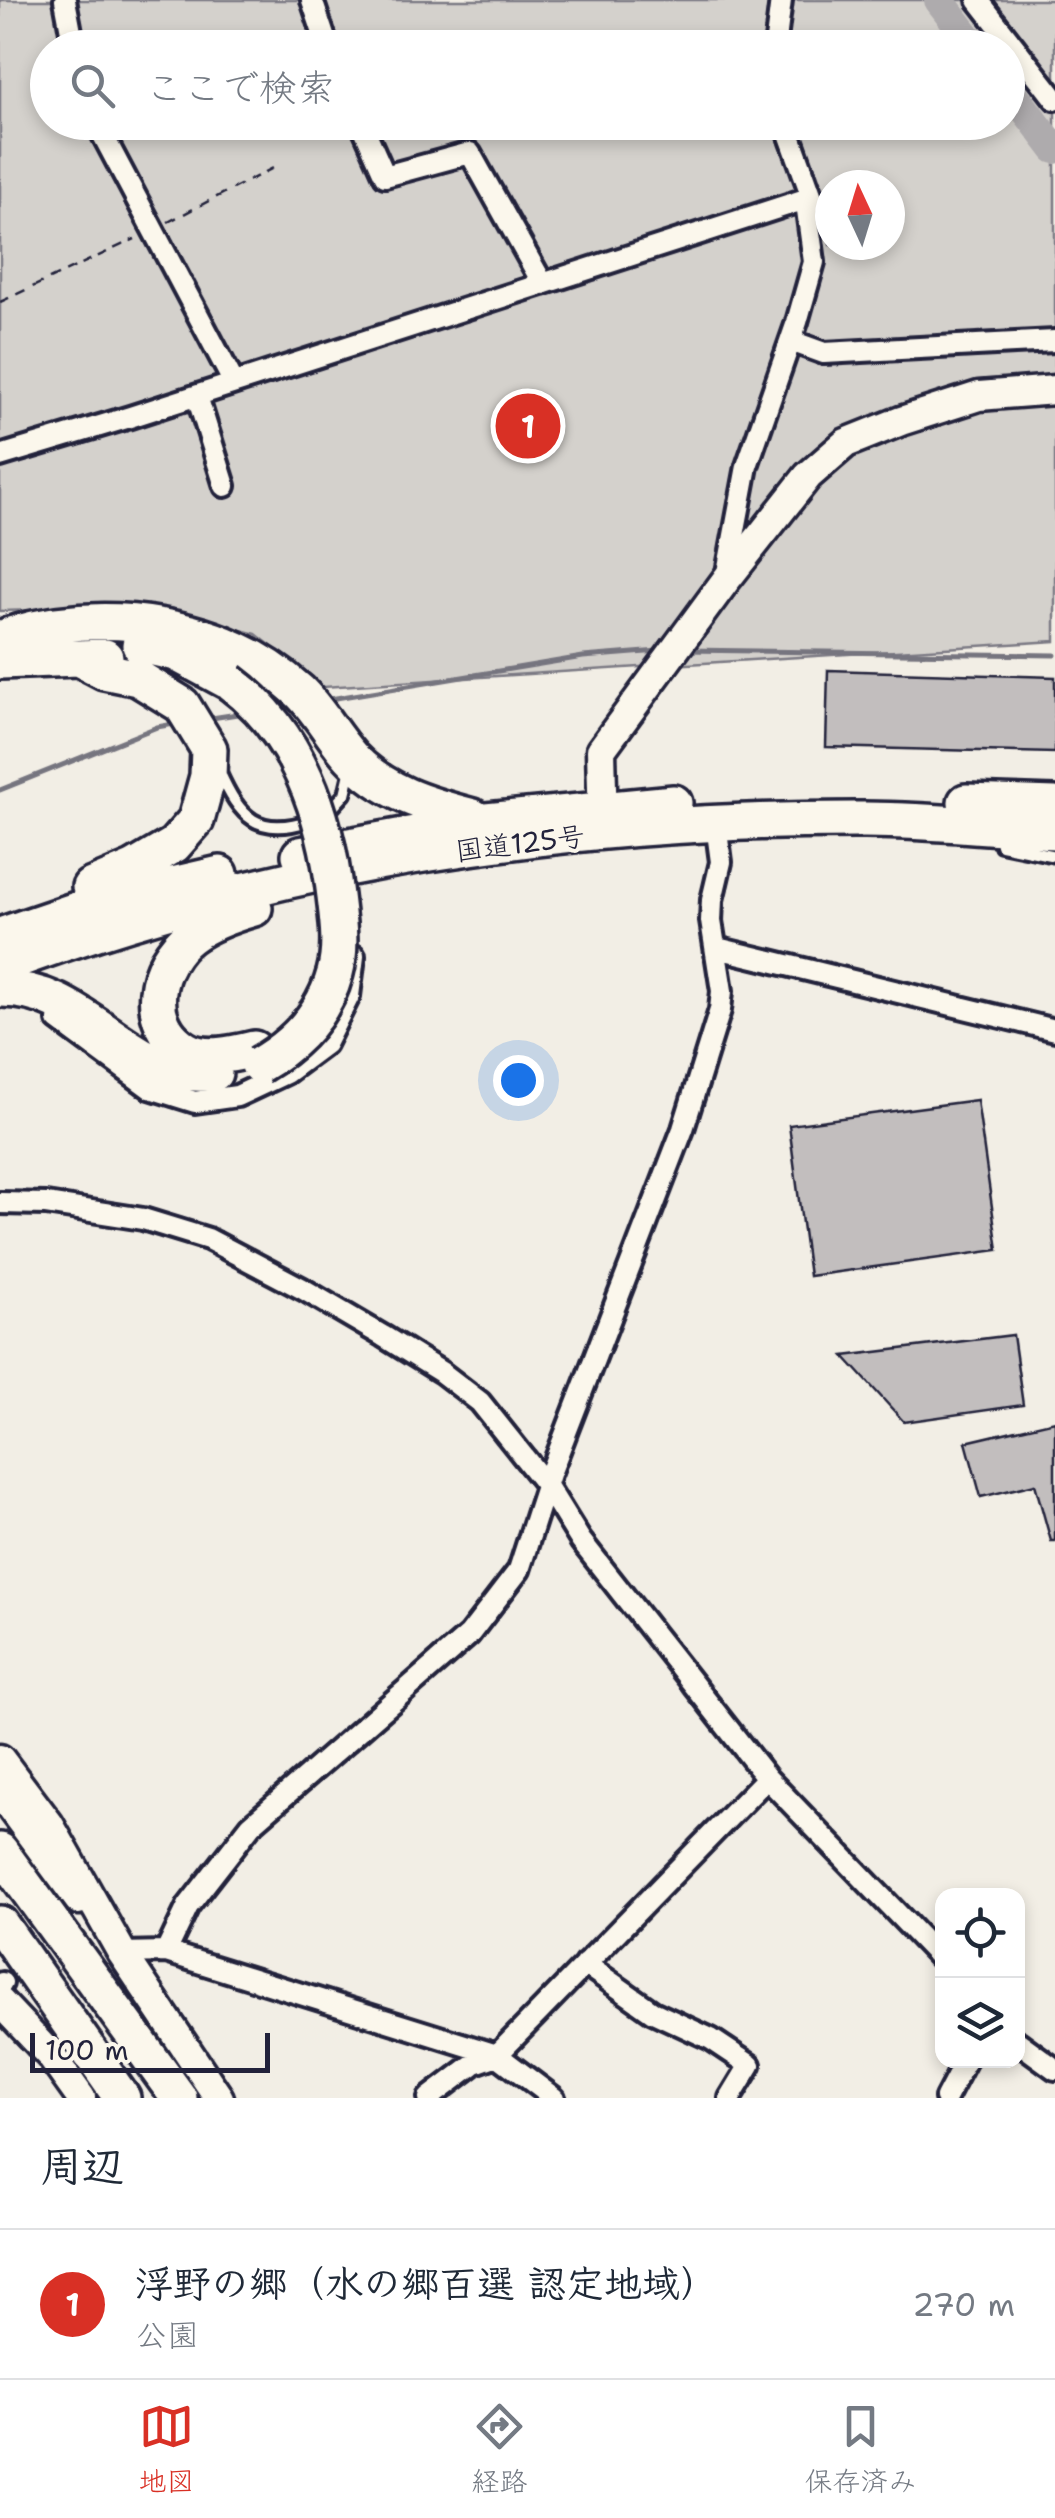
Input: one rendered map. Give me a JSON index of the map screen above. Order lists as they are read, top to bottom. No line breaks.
{"streets":{"highway":["国道125号"]},"scale_bar":"100 m","north":"top","page":{"search":"ここで検索","pins":"1","scale":"100 m","heading":"周辺","list":[{"mark":"1","name":"浮野の郷（水の郷百選 認定地域）","note":"公園","value":"270 m"}],"nav":["地図","経路","保存済み"]}}
